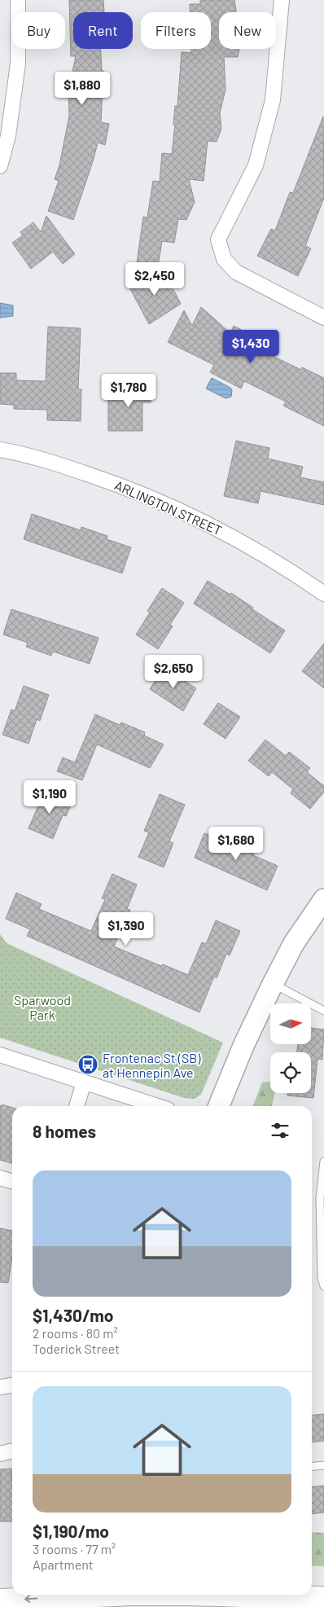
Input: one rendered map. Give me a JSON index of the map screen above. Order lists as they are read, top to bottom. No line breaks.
{"streets":{"street":["ARLINGTON STREET"]},"parks":["Sparwood Park"],"places":{"bus stop":["Frontenac St (SB) at Hennepin Ave"]},"north":"right","page":{"chip":["Buy","Rent","Filters","New"],"price":["$1,880","$2,450","$1,430","$1,780","$2,650","$1,190","$1,680","$1,390"],"heading":"8 homes","list":[{"name":"$1,430/mo","note":"2 rooms · 80 m² · Toderick Street"},{"name":"$1,190/mo","note":"3 rooms · 77 m² · Apartment"}]}}
